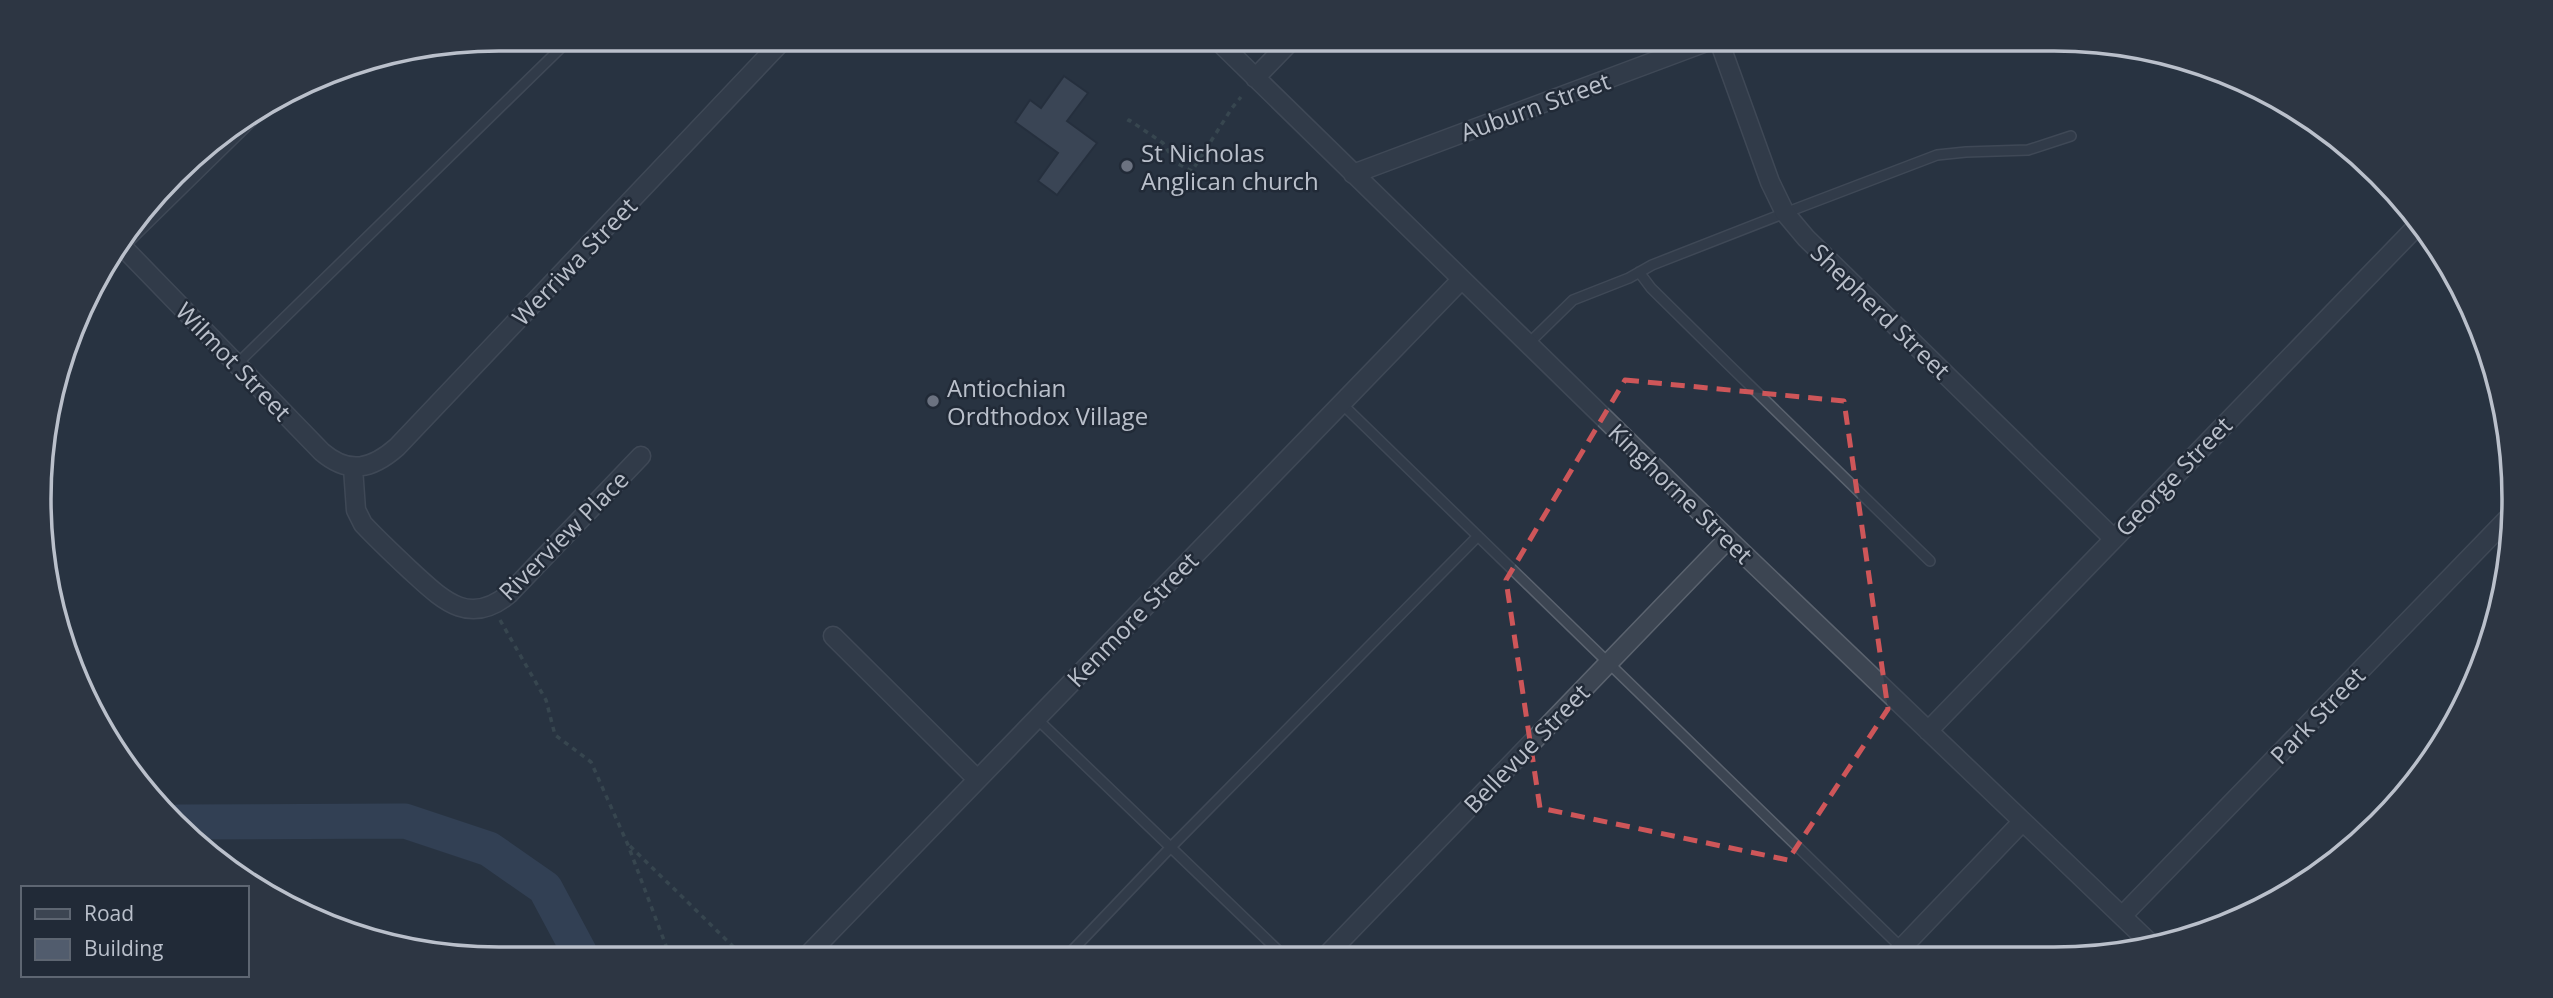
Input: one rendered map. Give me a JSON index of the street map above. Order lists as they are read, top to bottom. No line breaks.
{"streets":{"street":["Auburn Street","Werriwa Street","Shepherd Street","Wilmot Street","George Street","Kinghorne Street","Riverview Place","Kenmore Street","Park Street","Bellevue Street"]},"crossings":[["Auburn Street","Kinghorne Street"],["Werriwa Street","Wilmot Street"],["Werriwa Street","Riverview Place"],["Shepherd Street","George Street"],["Wilmot Street","Riverview Place"],["George Street","Kinghorne Street"],["Kinghorne Street","Kenmore Street"],["Kinghorne Street","Park Street"],["Kinghorne Street","Bellevue Street"]],"places":["St Nicholas Anglican church","Antiochian Ordthodox Village"],"legend":["Road","Building"]}
